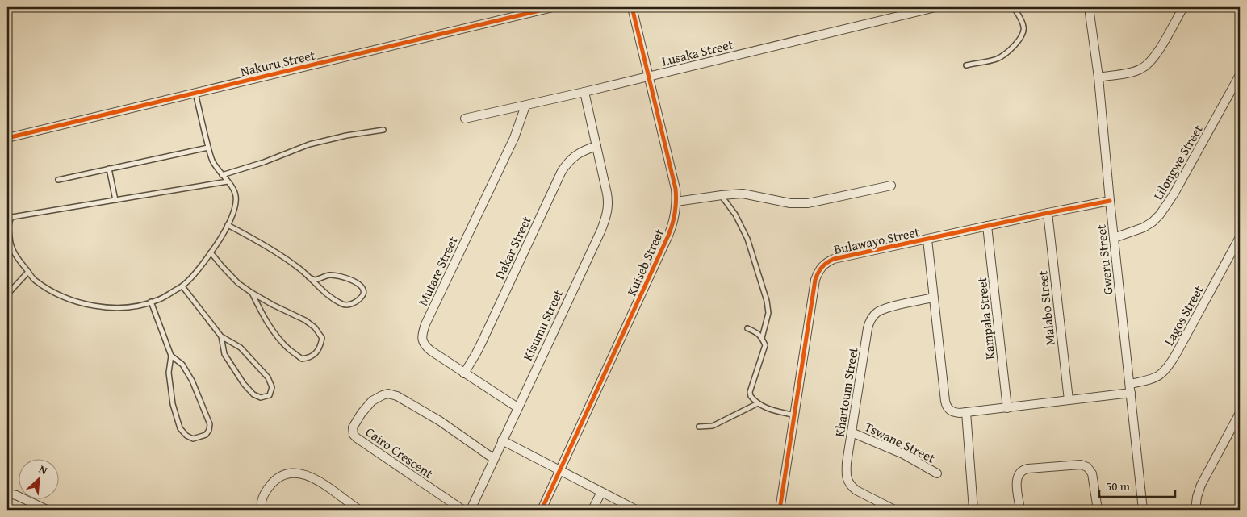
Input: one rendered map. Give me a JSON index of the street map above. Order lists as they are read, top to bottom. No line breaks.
{"streets":{"street":["Lusaka Street","Nakuru Street","Lilongwe Street","Bulawayo Street","Dakar Street","Gweru Street","Kuiseb Street","Mutare Street","Malabo Street","Lagos Street","Kampala Street","Kisumu Street","Khartoum Street","Tswane Street","Cairo Crescent"]},"crossings":[["Lusaka Street","Kuiseb Street"],["Lusaka Street","Mutare Street"],["Lusaka Street","Kisumu Street"],["Lilongwe Street","Gweru Street"],["Bulawayo Street","Gweru Street"],["Bulawayo Street","Malabo Street"],["Bulawayo Street","Lagos Street"],["Bulawayo Street","Kampala Street"],["Dakar Street","Mutare Street"],["Dakar Street","Kisumu Street"],["Gweru Street","Lagos Street"],["Mutare Street","Kisumu Street"],["Malabo Street","Lagos Street"],["Lagos Street","Kampala Street"],["Lagos Street","Khartoum Street"],["Kisumu Street","Cairo Crescent"],["Khartoum Street","Tswane Street"]],"scale_bar":"50 m","north":"top right"}
